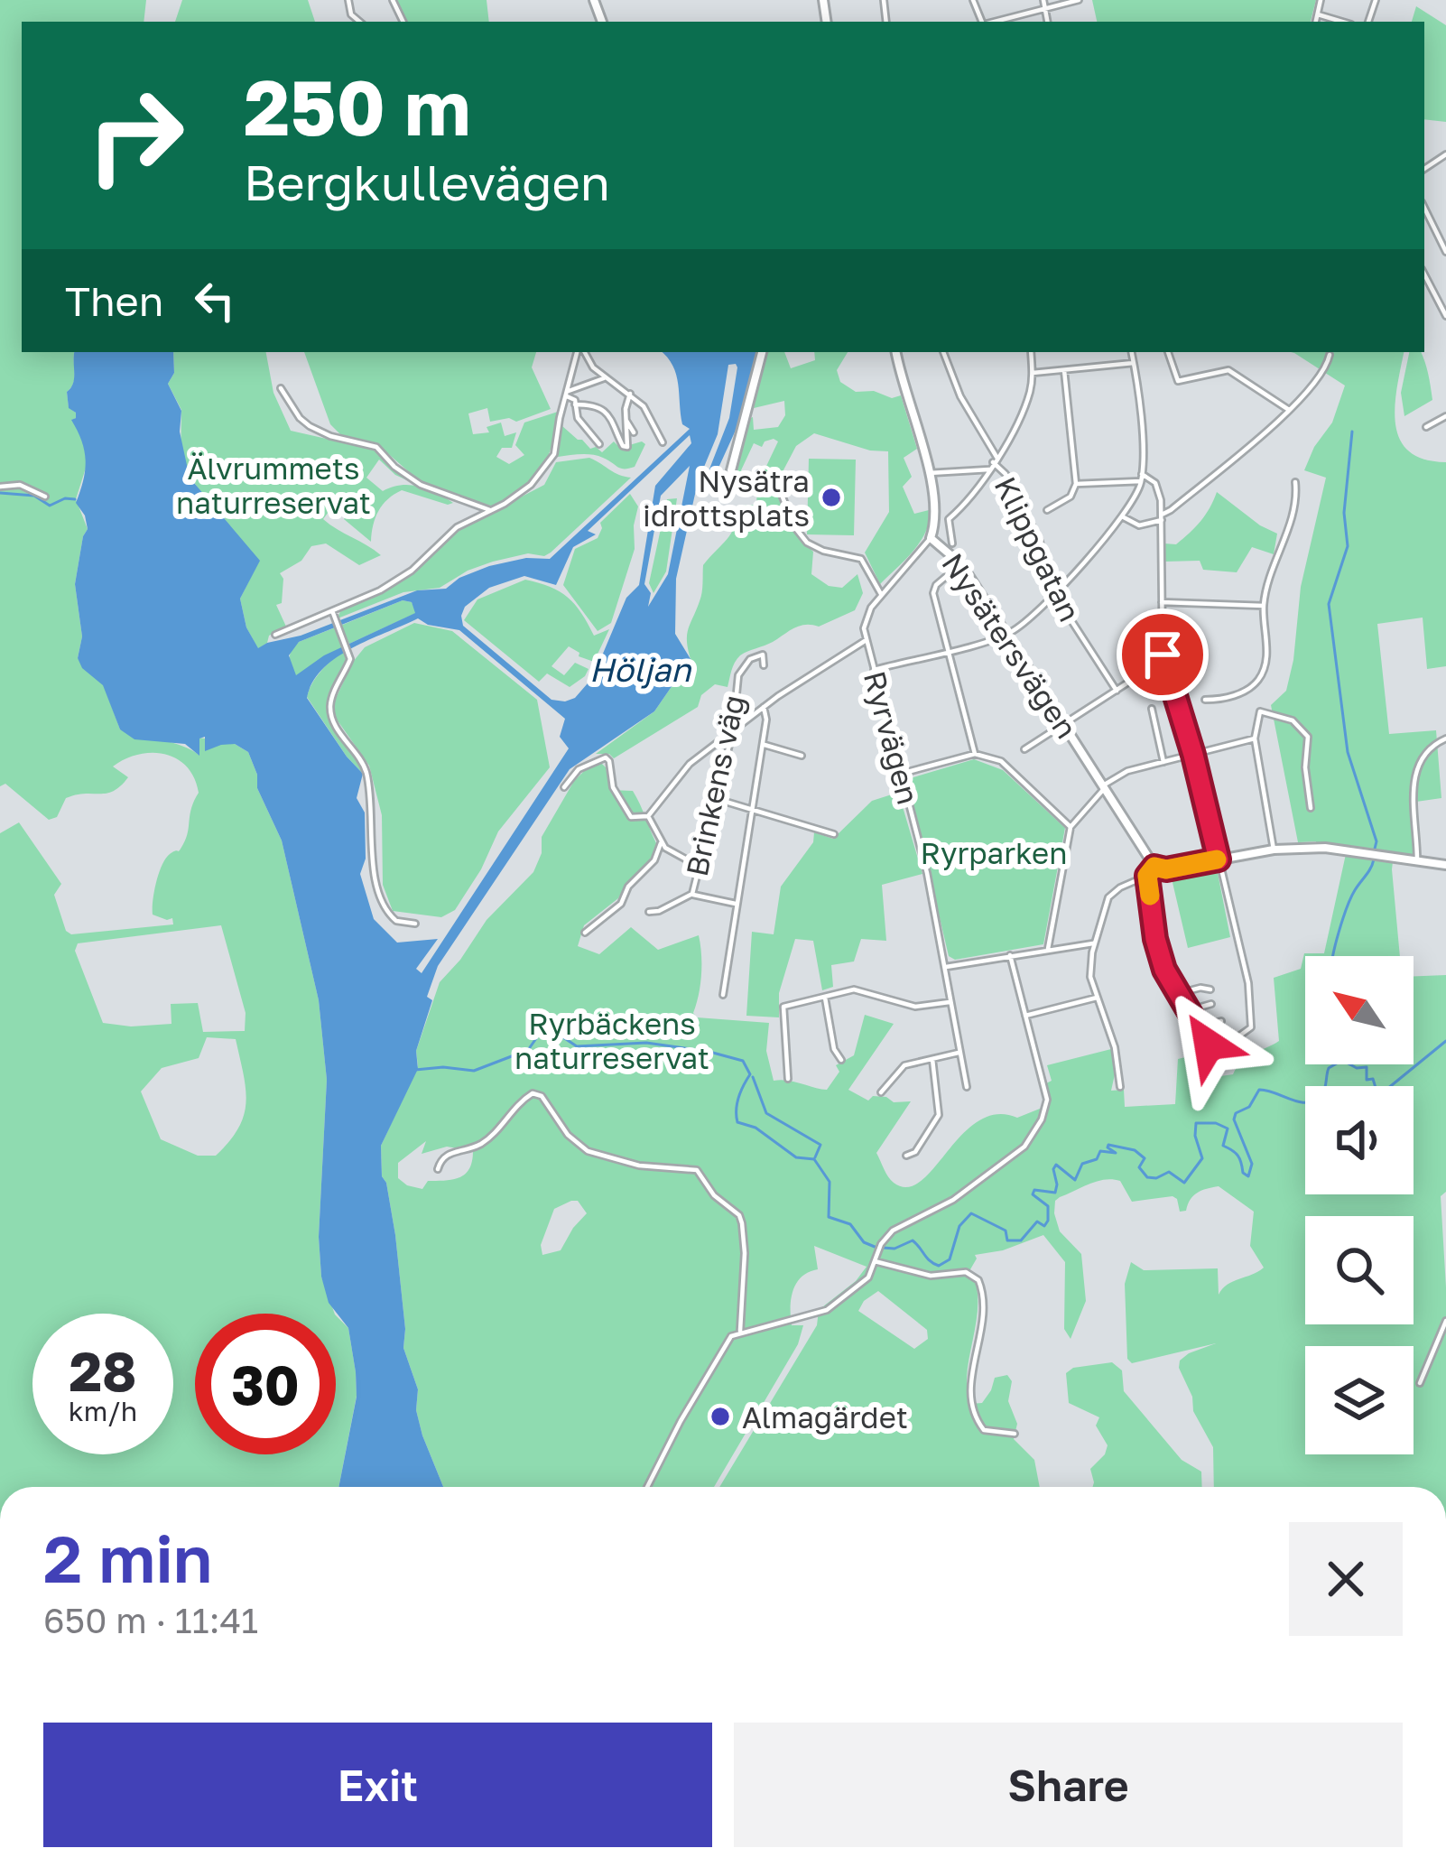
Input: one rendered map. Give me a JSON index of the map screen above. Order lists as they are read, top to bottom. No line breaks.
{"streets":{"street":["Klippgatan","Nysätersvägen","Ryrvägen","Brinkens väg"]},"crossings":[["Nysätersvägen","Ryrvägen"]],"water":["Höljan"],"parks":["Älvrummets naturreservat","Ryrparken","Ryrbäckens naturreservat"],"places":["Nysätra idrottsplats","Almagärdet"],"north":"top left","page":{"turn":["250 m","Bergkullevägen"],"then":"Then","speed":"28 km/h","limit":"30","heading":["2 min","650 m · 11:41"],"buttons":["Exit","Share"]}}
